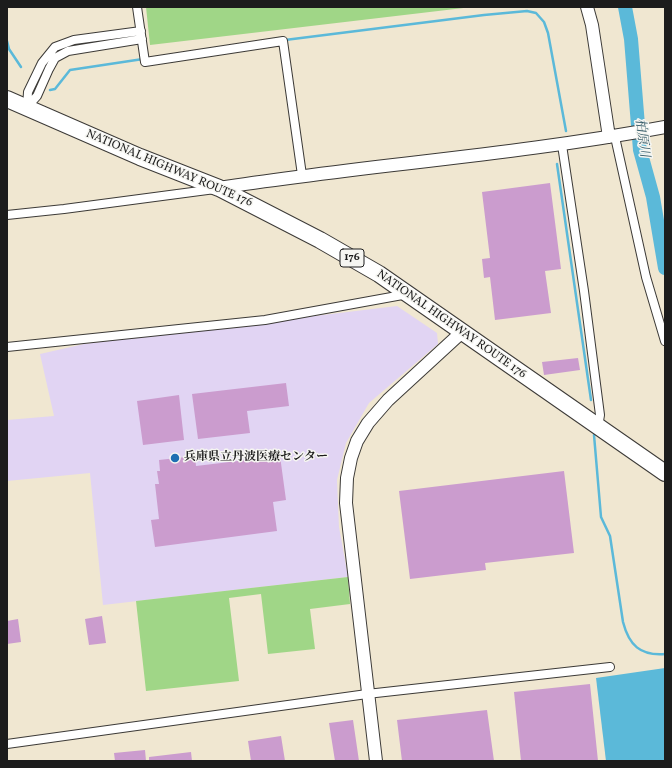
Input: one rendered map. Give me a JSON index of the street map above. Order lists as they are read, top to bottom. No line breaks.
{"streets":{"highway":["NATIONAL HIGHWAY ROUTE 176","176"]},"water":["柏原川"],"places":["兵庫県立丹波医療センター"]}
